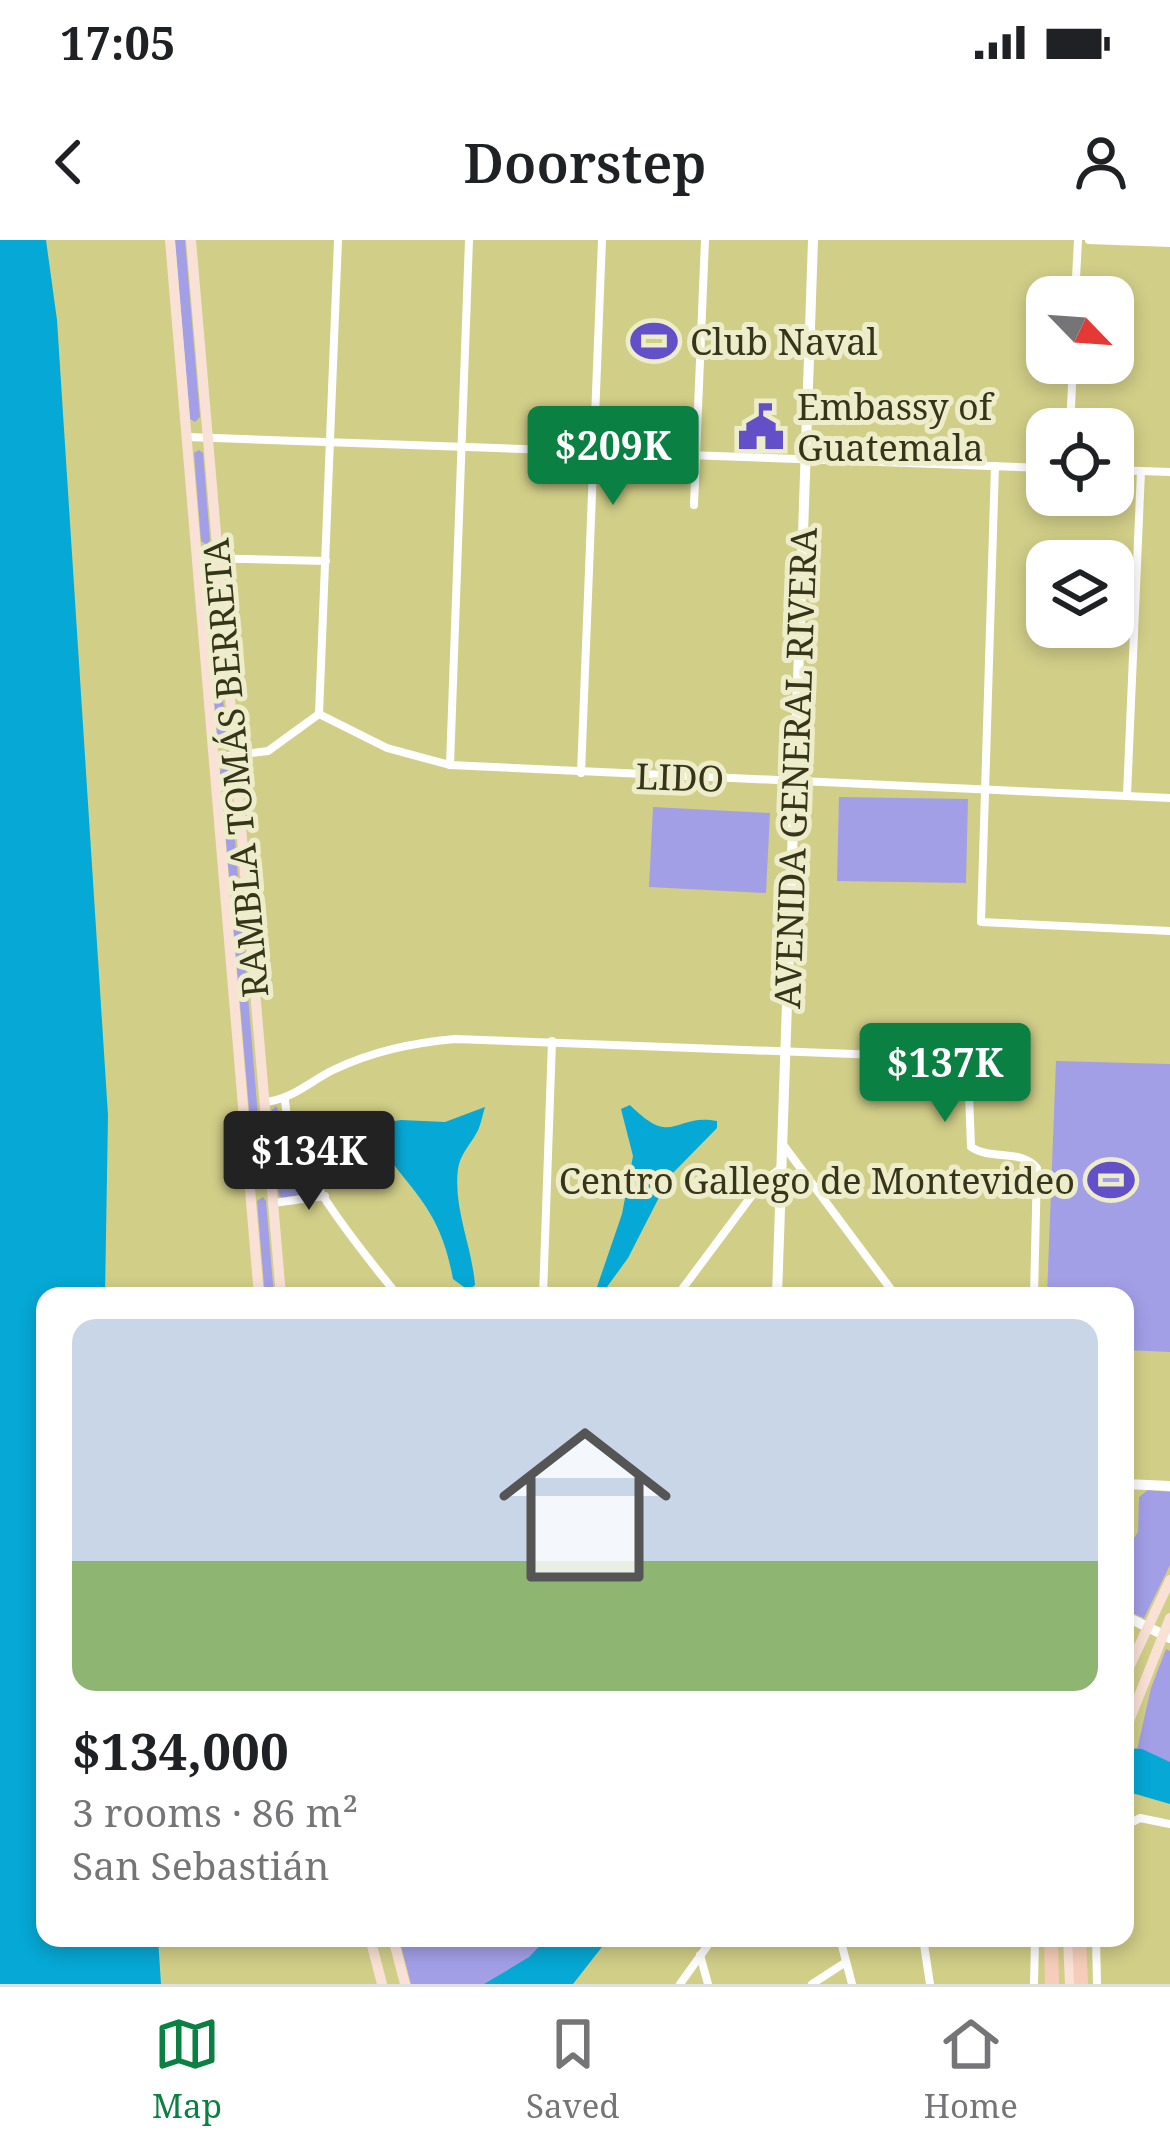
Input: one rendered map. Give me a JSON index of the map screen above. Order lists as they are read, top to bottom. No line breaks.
{"streets":{"main road":["RAMBLA TOMÁS BERRETA","AVENIDA GENERAL RIVERA"],"street":["LIDO"]},"crossings":[["AVENIDA GENERAL RIVERA","LIDO"]],"places":{"sports":["Club Naval","Centro Gallego de Montevideo"],"public building":["Embassy of Guatemala"]},"north":"bottom right","page":{"status":"17:05","header":"Doorstep","price":["$209K","$137K","$134K"],"list":[{"name":"$134,000","note":"3 rooms · 86 m² · San Sebastián"}],"tabs":["Map","Saved","Home"]}}
